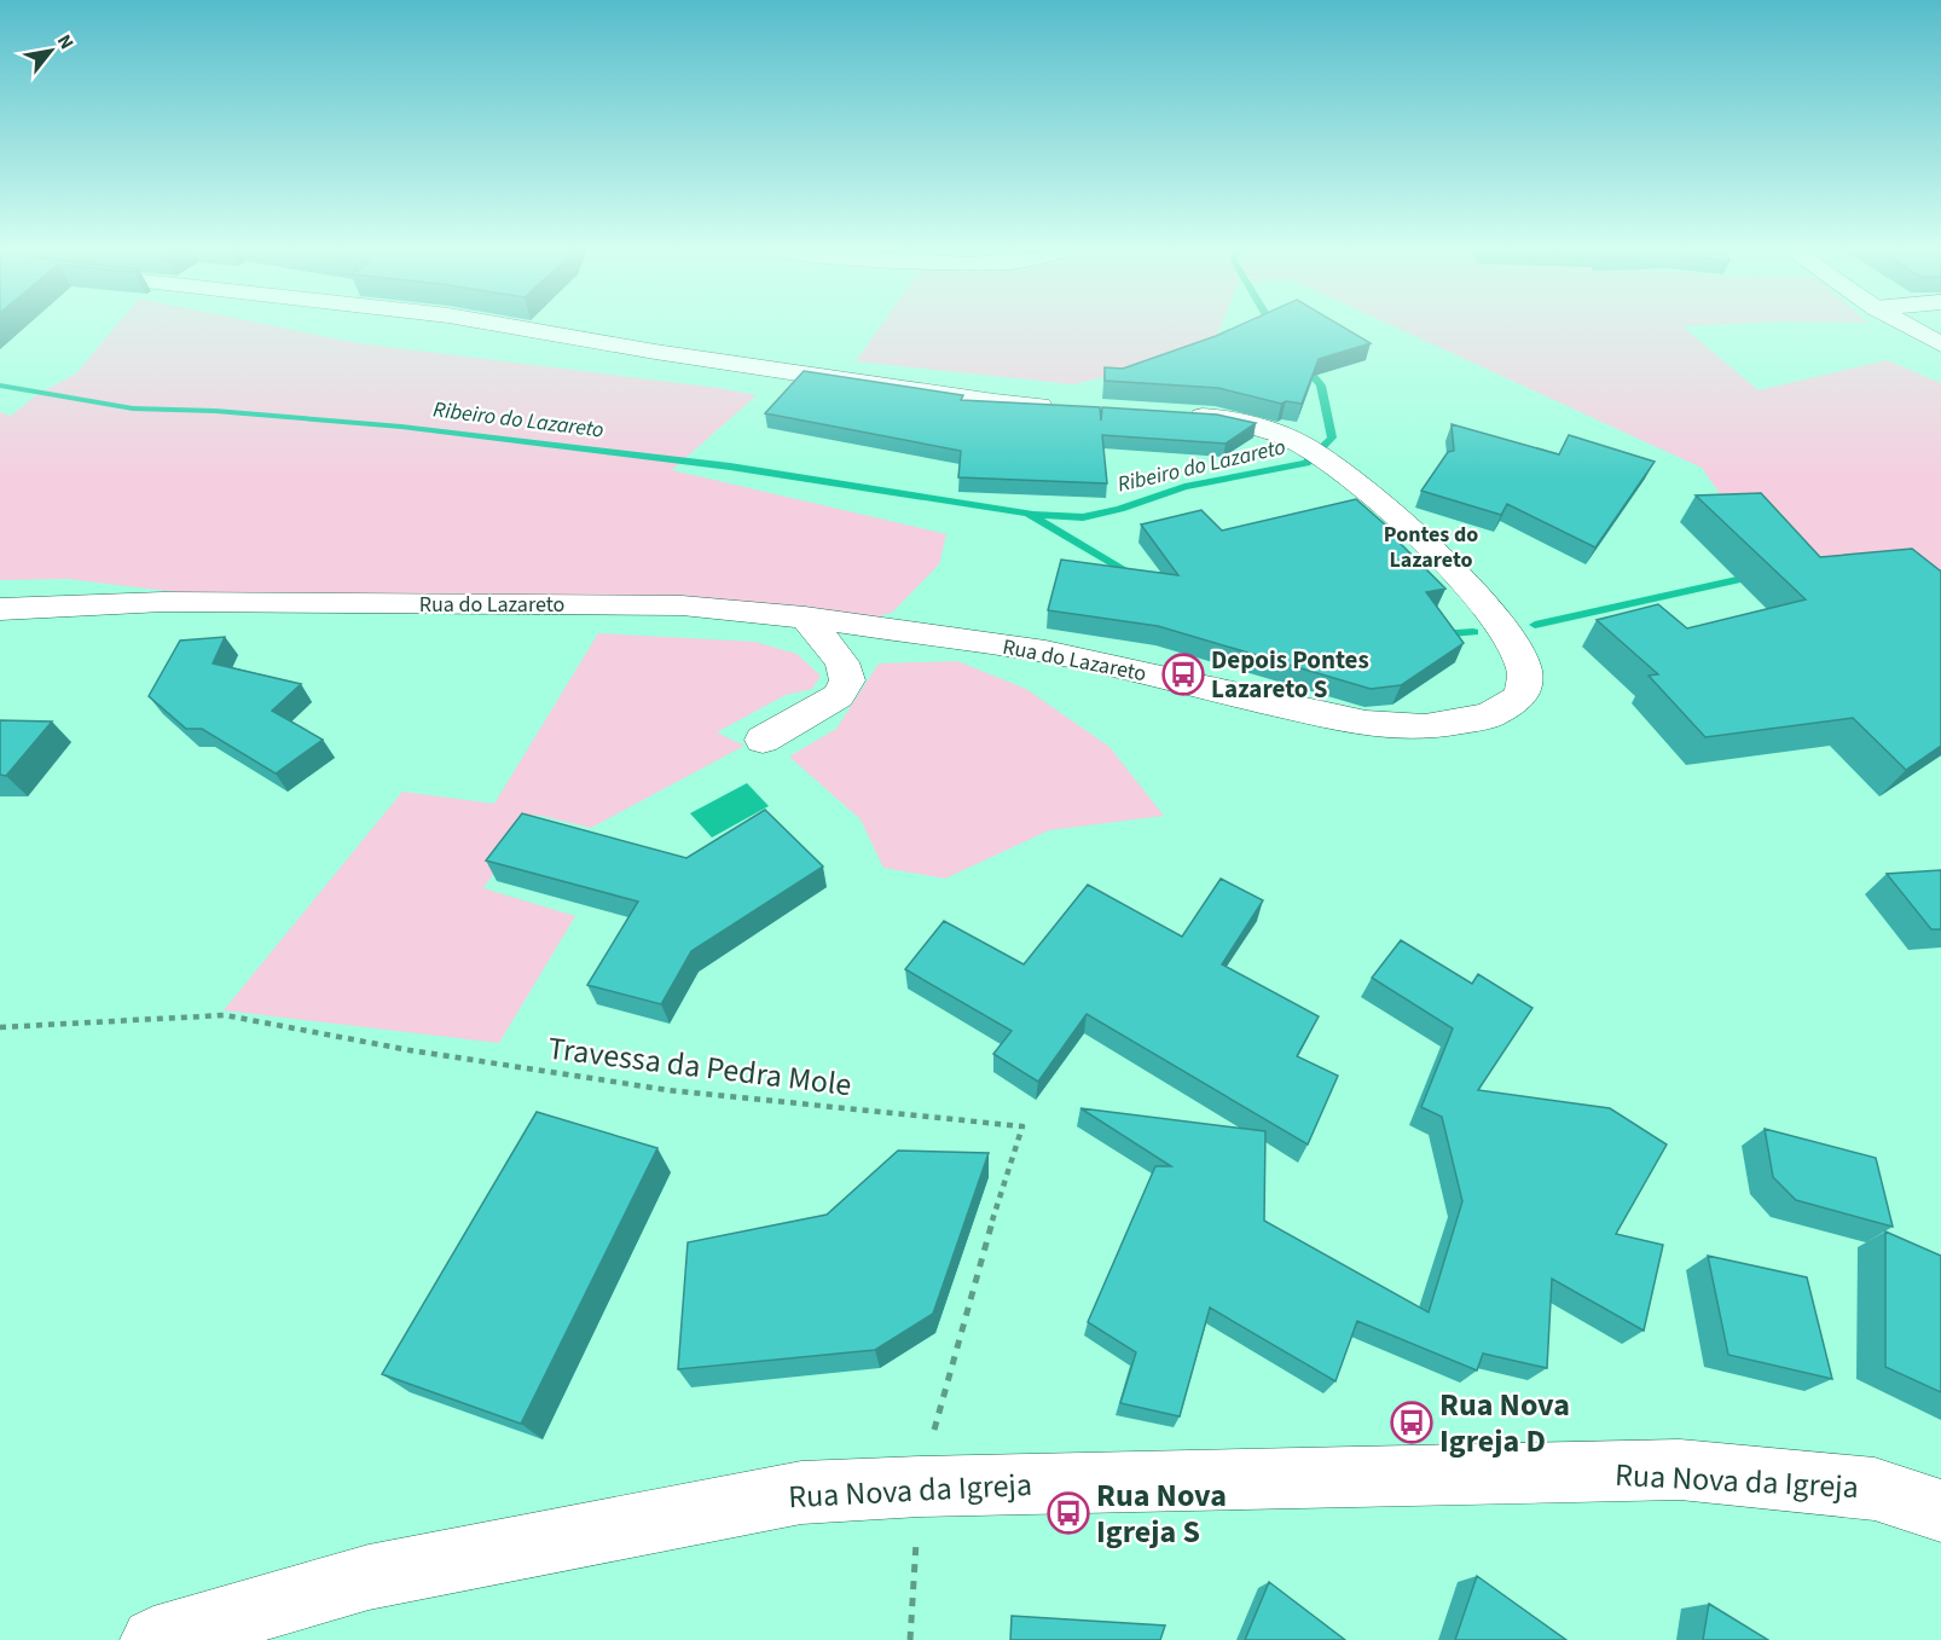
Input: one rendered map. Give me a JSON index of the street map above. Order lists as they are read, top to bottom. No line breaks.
{"streets":{"street":["Rua do Lazareto","Rua Nova da Igreja"],"path":["Travessa da Pedra Mole"]},"crossings":[["Travessa da Pedra Mole","Rua Nova da Igreja"]],"districts":["Pontes do Lazareto"],"water":["Ribeiro do Lazareto"],"places":{"bus stop":["Depois Pontes Lazareto S","Rua Nova Igreja D","Rua Nova Igreja S"]},"north":"top right"}
